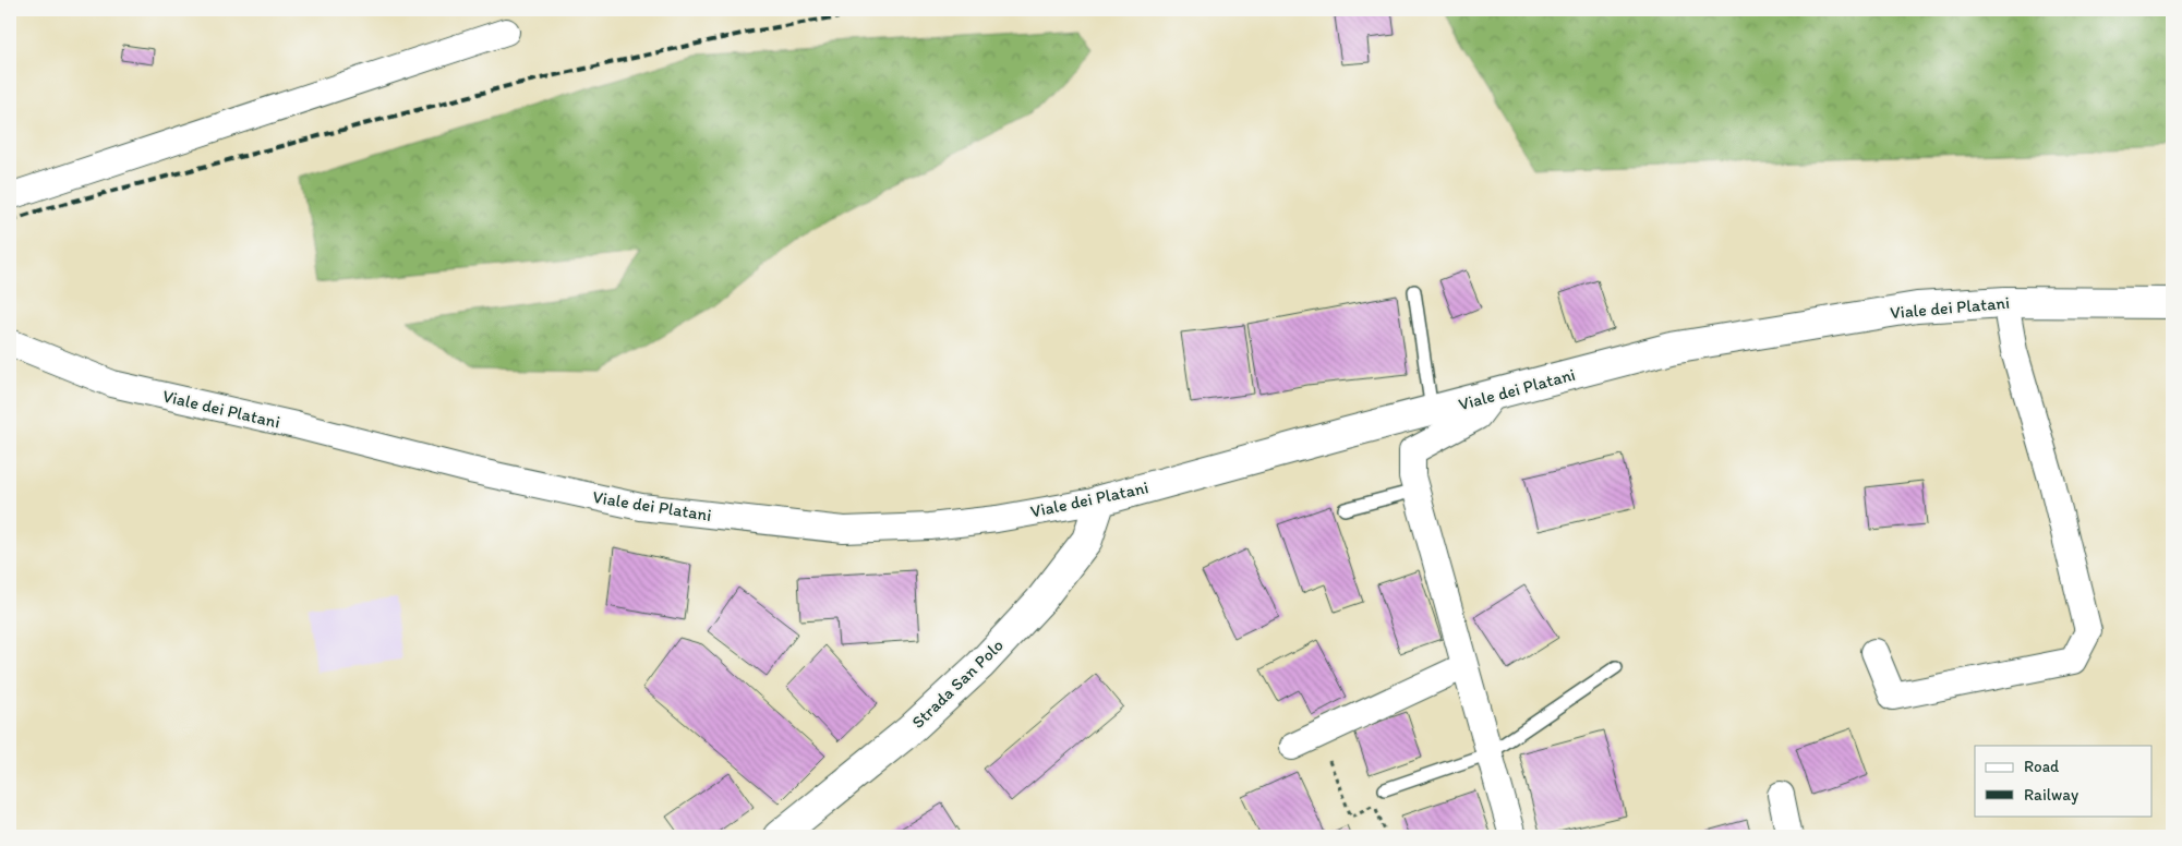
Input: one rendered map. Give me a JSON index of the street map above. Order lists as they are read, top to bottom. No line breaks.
{"streets":{"street":["Viale dei Platani","Strada San Polo"]},"crossings":[["Viale dei Platani","Strada San Polo"]],"legend":["Road","Railway"]}
